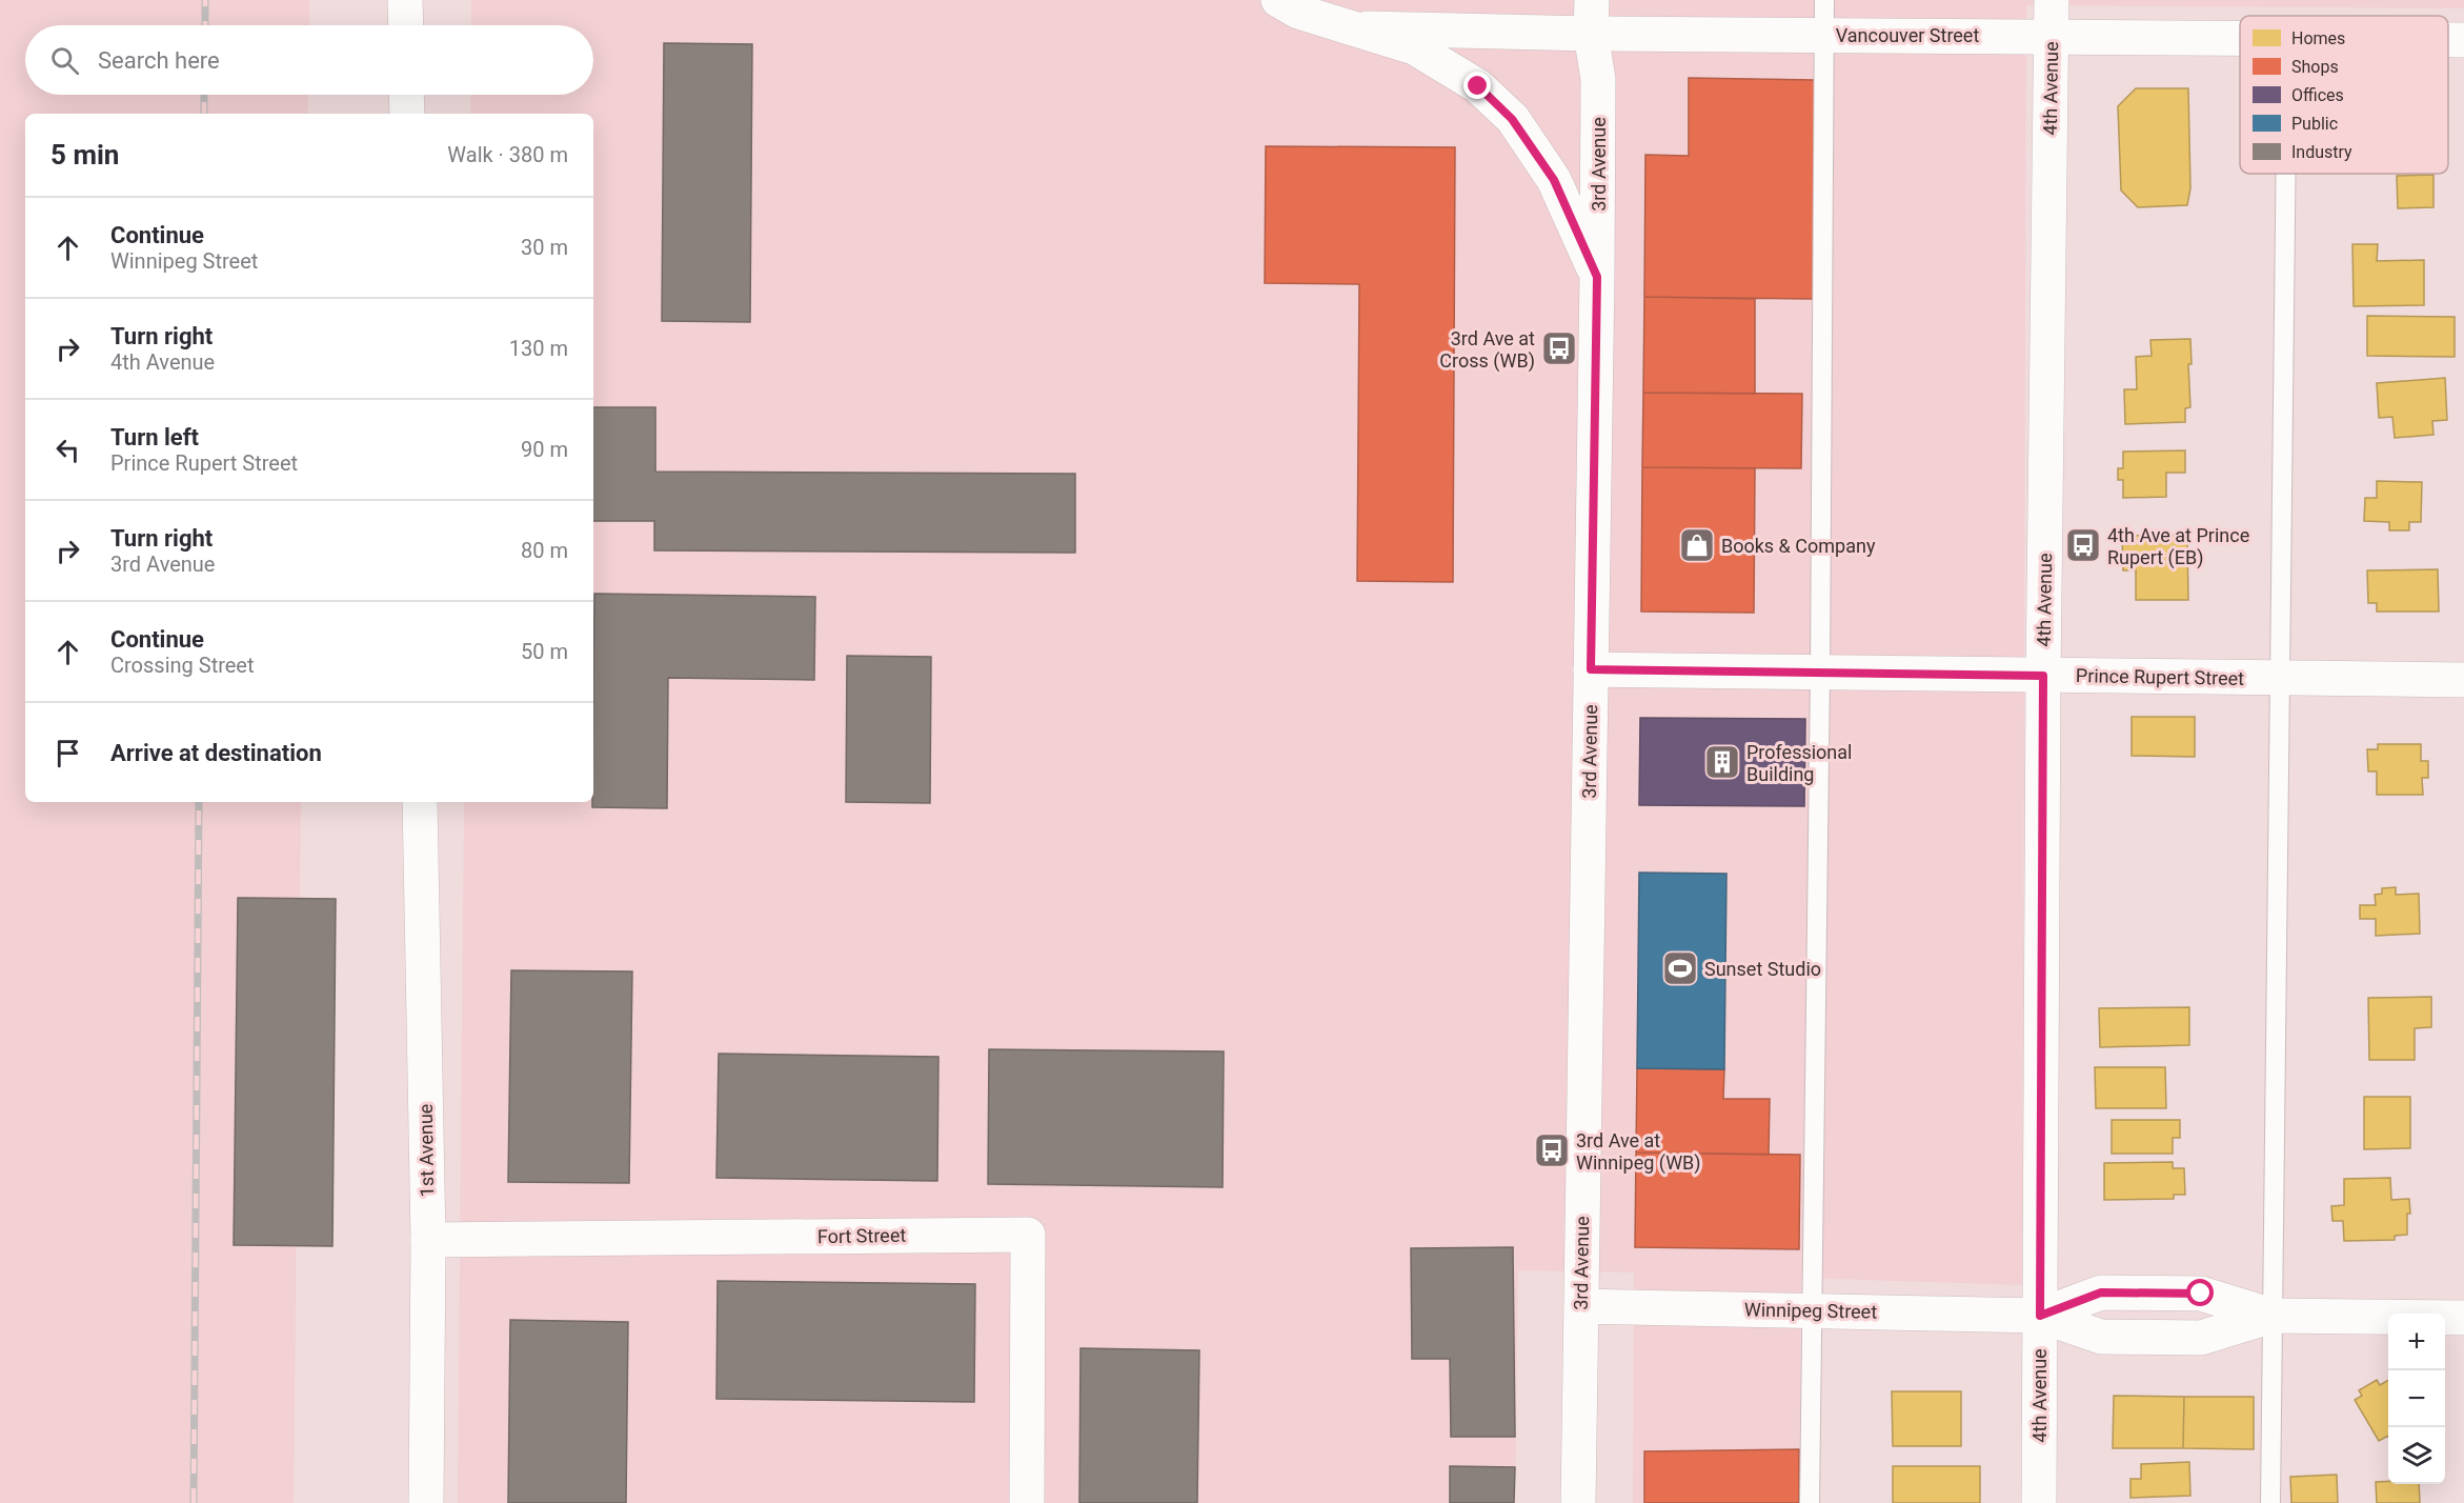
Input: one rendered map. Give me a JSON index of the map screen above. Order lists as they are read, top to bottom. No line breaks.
{"streets":{"street":["Vancouver Street","4th Avenue","3rd Avenue","Prince Rupert Street","1st Avenue","Fort Street","Winnipeg Street"]},"crossings":[["Vancouver Street","4th Avenue"],["Vancouver Street","3rd Avenue"],["4th Avenue","Prince Rupert Street"],["4th Avenue","Winnipeg Street"],["3rd Avenue","Prince Rupert Street"],["3rd Avenue","Winnipeg Street"],["1st Avenue","Fort Street"]],"places":{"bus stop":["3rd Ave at Cross (WB)","4th Ave at Prince Rupert (EB)","3rd Ave at Winnipeg (WB)"],"shop":["Books & Company"],"building":["Professional Building"],"sports":["Sunset Studio"]},"legend":["Homes","Shops","Offices","Public","Industry"],"page":{"search":"Search here","heading":["5 min","Walk · 380 m"],"list":[["Continue","Winnipeg Street","30 m"],["Turn right","4th Avenue","130 m"],["Turn left","Prince Rupert Street","90 m"],["Turn right","3rd Avenue","80 m"],["Continue","Crossing Street","50 m"],"Arrive at destination"],"map_buttons":["+","−"]}}
